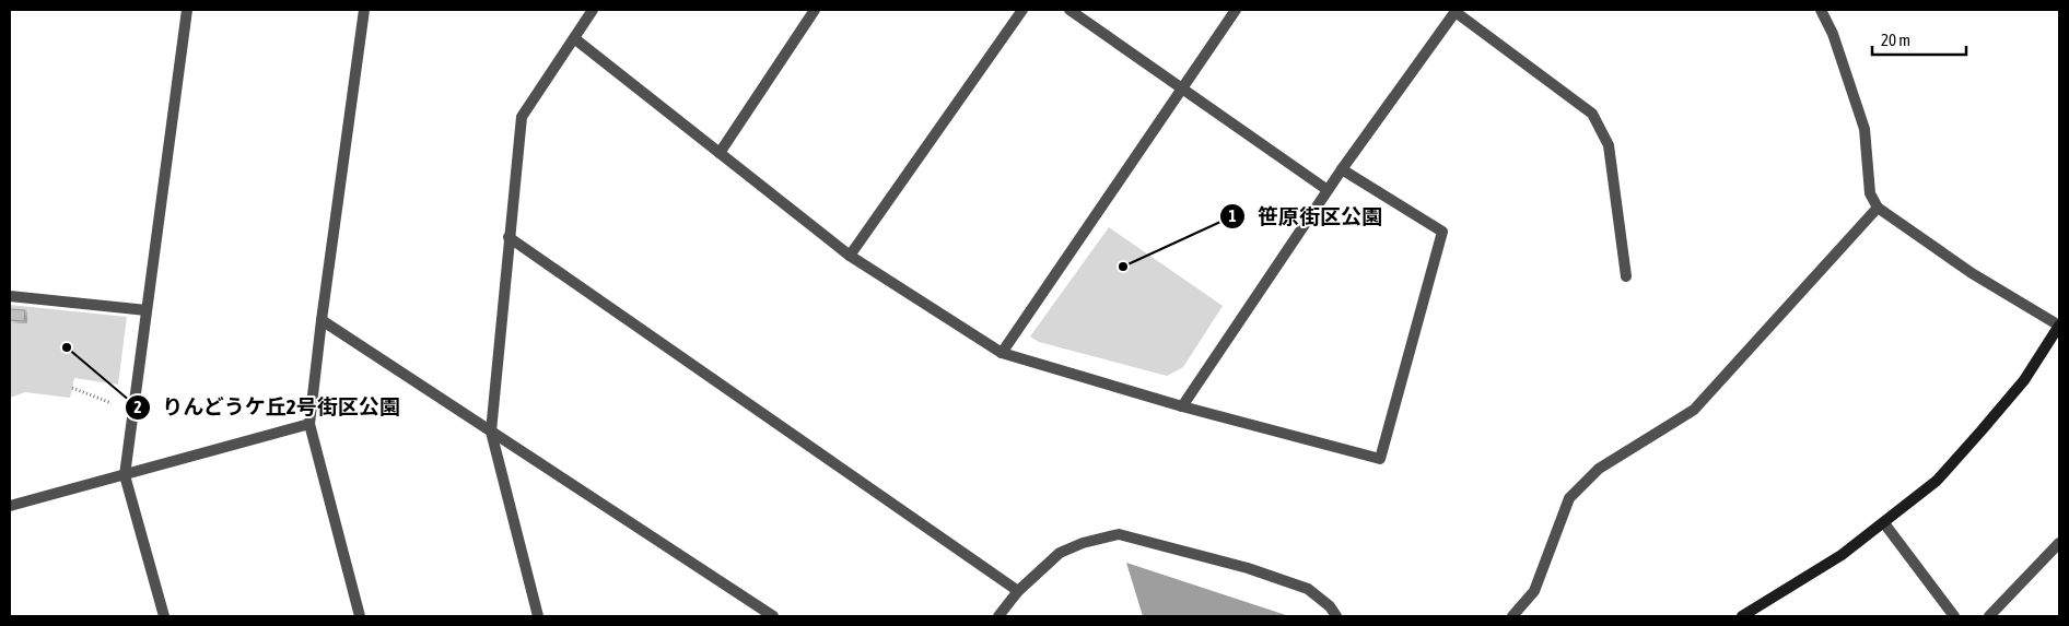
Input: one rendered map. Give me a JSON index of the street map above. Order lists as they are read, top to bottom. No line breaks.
{"places":["笹原街区公園","りんどうケ丘2号街区公園"],"scale_bar":"20 m"}
